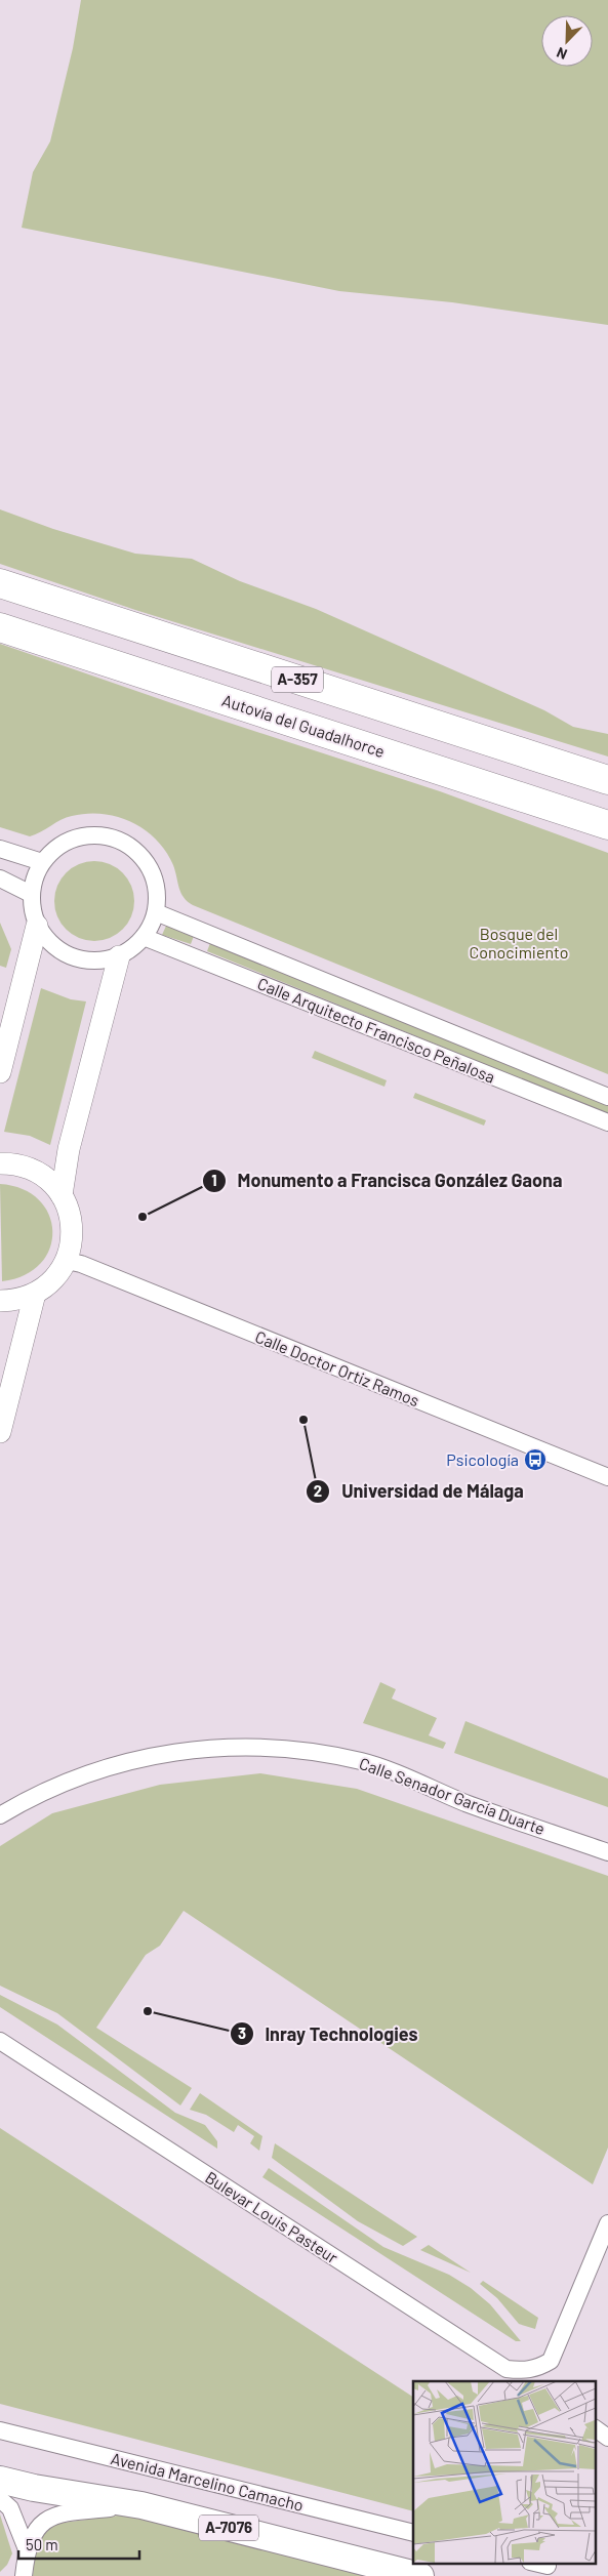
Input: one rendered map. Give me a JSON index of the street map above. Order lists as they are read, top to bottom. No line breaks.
{"streets":{"highway":["A-357","Autovía del Guadalhorce"],"main road":["A-7076"],"street":["Calle Arquitecto Francisco Peñalosa","Calle Doctor Ortiz Ramos","Calle Senador García Duarte","Bulevar Louis Pasteur","Avenida Marcelino Camacho"]},"parks":["Bosque del Conocimiento"],"places":{"other":["Monumento a Francisca González Gaona","Universidad de Málaga","Inray Technologies"],"bus stop":["Psicología"]},"scale_bar":"50 m","north":"bottom left"}
